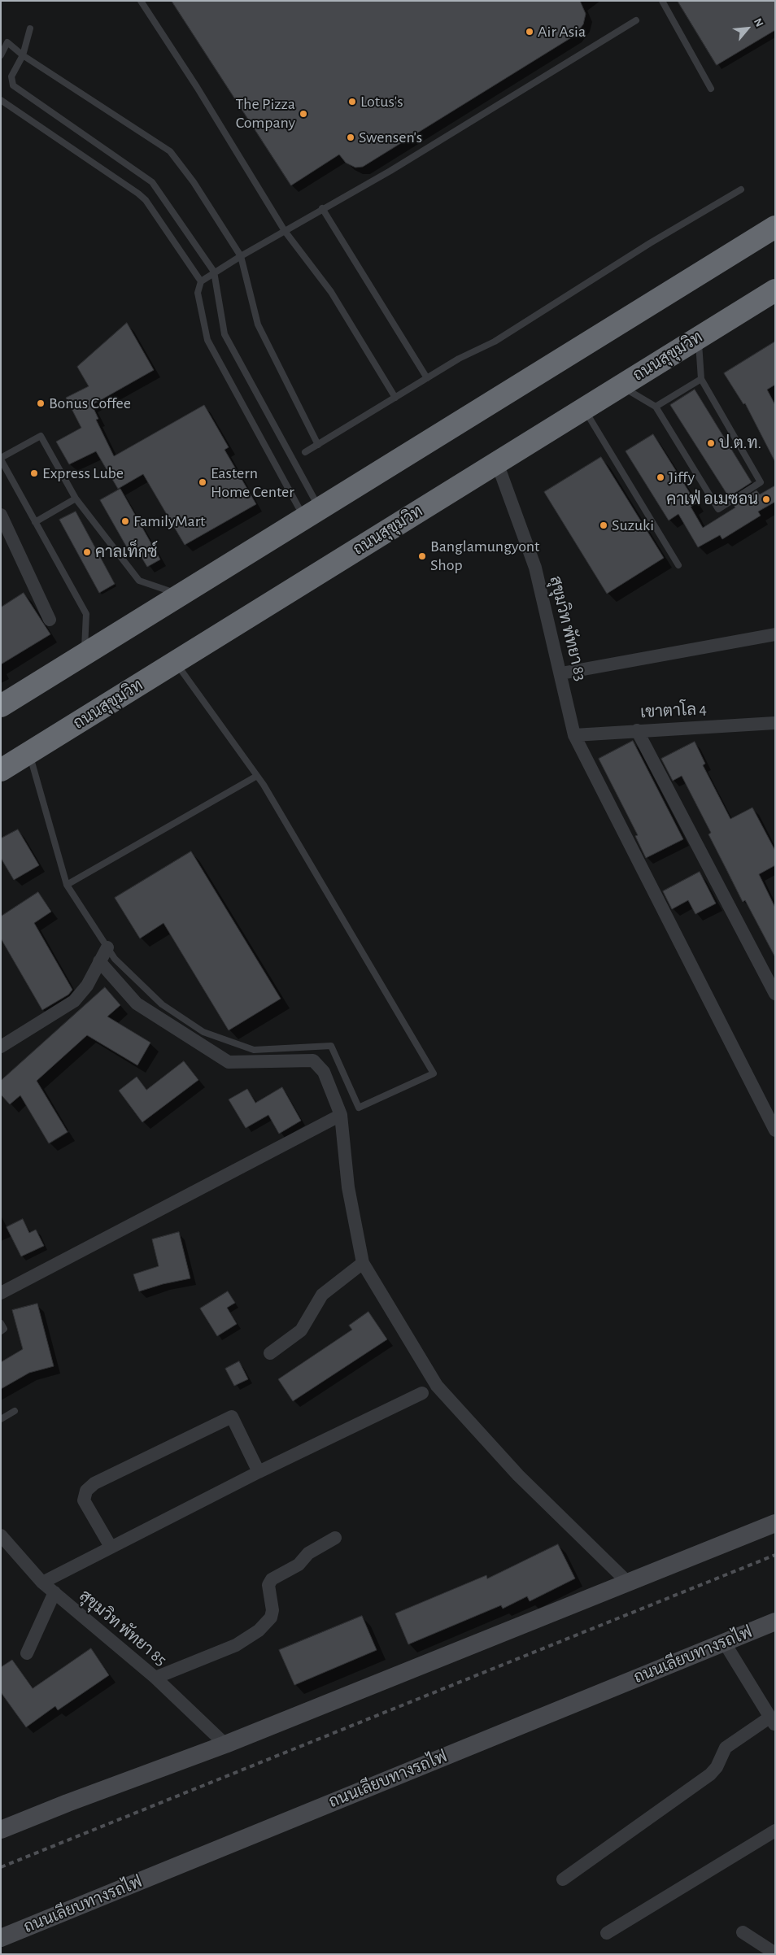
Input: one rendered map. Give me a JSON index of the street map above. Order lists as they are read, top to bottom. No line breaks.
{"streets":{"highway":["ถนนสุขุมวิท"],"street":["สุขุมวิท พัทยา 83","เขาตาโล 4","สุขุมวิท พัทยา 85","ถนนเลียบทางรถไฟ"]},"crossings":[["ถนนสุขุมวิท","สุขุมวิท พัทยา 83"],["สุขุมวิท พัทยา 83","เขาตาโล 4"]],"places":["Air Asia","Lotus's","The Pizza Company","Swensen's","Bonus Coffee","ป.ต.ท.","Express Lube","Jiffy","Eastern Home Center","คาเฟ่ อเมซอน","FamilyMart","Suzuki","คาลเท็กซ์","Banglamungyont Shop"],"north":"top right"}
